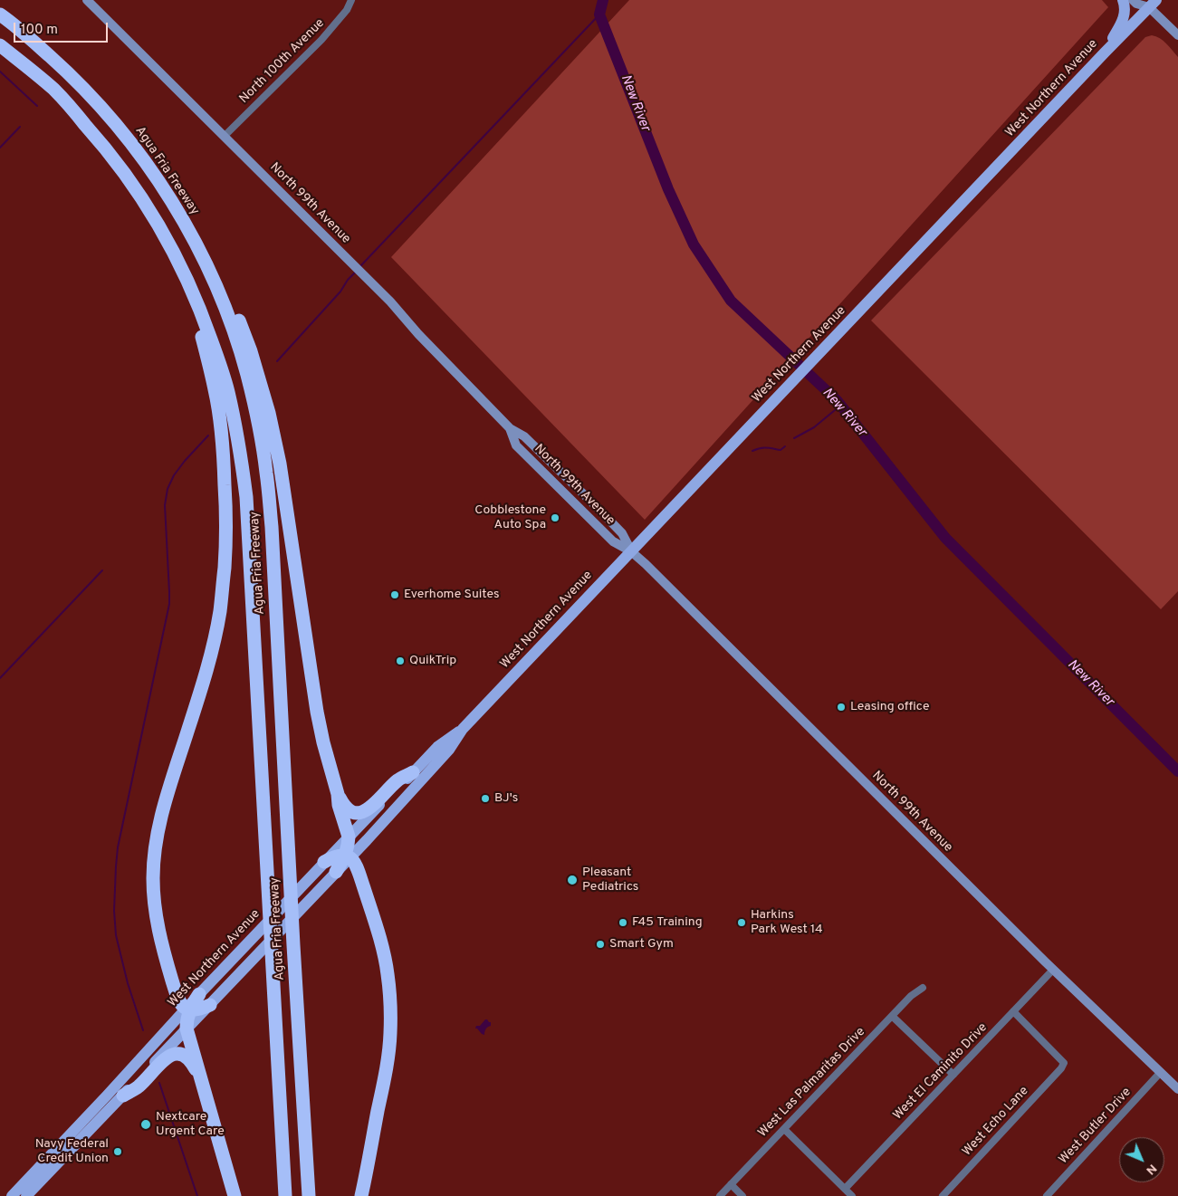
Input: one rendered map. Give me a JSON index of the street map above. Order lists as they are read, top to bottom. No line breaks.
{"streets":{"highway":["Agua Fria Freeway"],"main road":["West Northern Avenue","North 99th Avenue"],"street":["North 100th Avenue","West El Caminito Drive","West Las Palmaritas Drive","West Echo Lane","West Butler Drive"]},"crossings":[["North 100th Avenue","North 99th Avenue"],["West Northern Avenue","North 99th Avenue"],["North 99th Avenue","West El Caminito Drive"],["North 99th Avenue","West Butler Drive"],["West El Caminito Drive","West Echo Lane"]],"water":["New River"],"places":["Cobblestone Auto Spa","Everhome Suites","QuikTrip","Leasing office","BJ's","Pleasant Pediatrics","F45 Training","Harkins Park West 14","Smart Gym","Nextcare Urgent Care","Navy Federal Credit Union"],"scale_bar":"100 m","north":"bottom right"}
